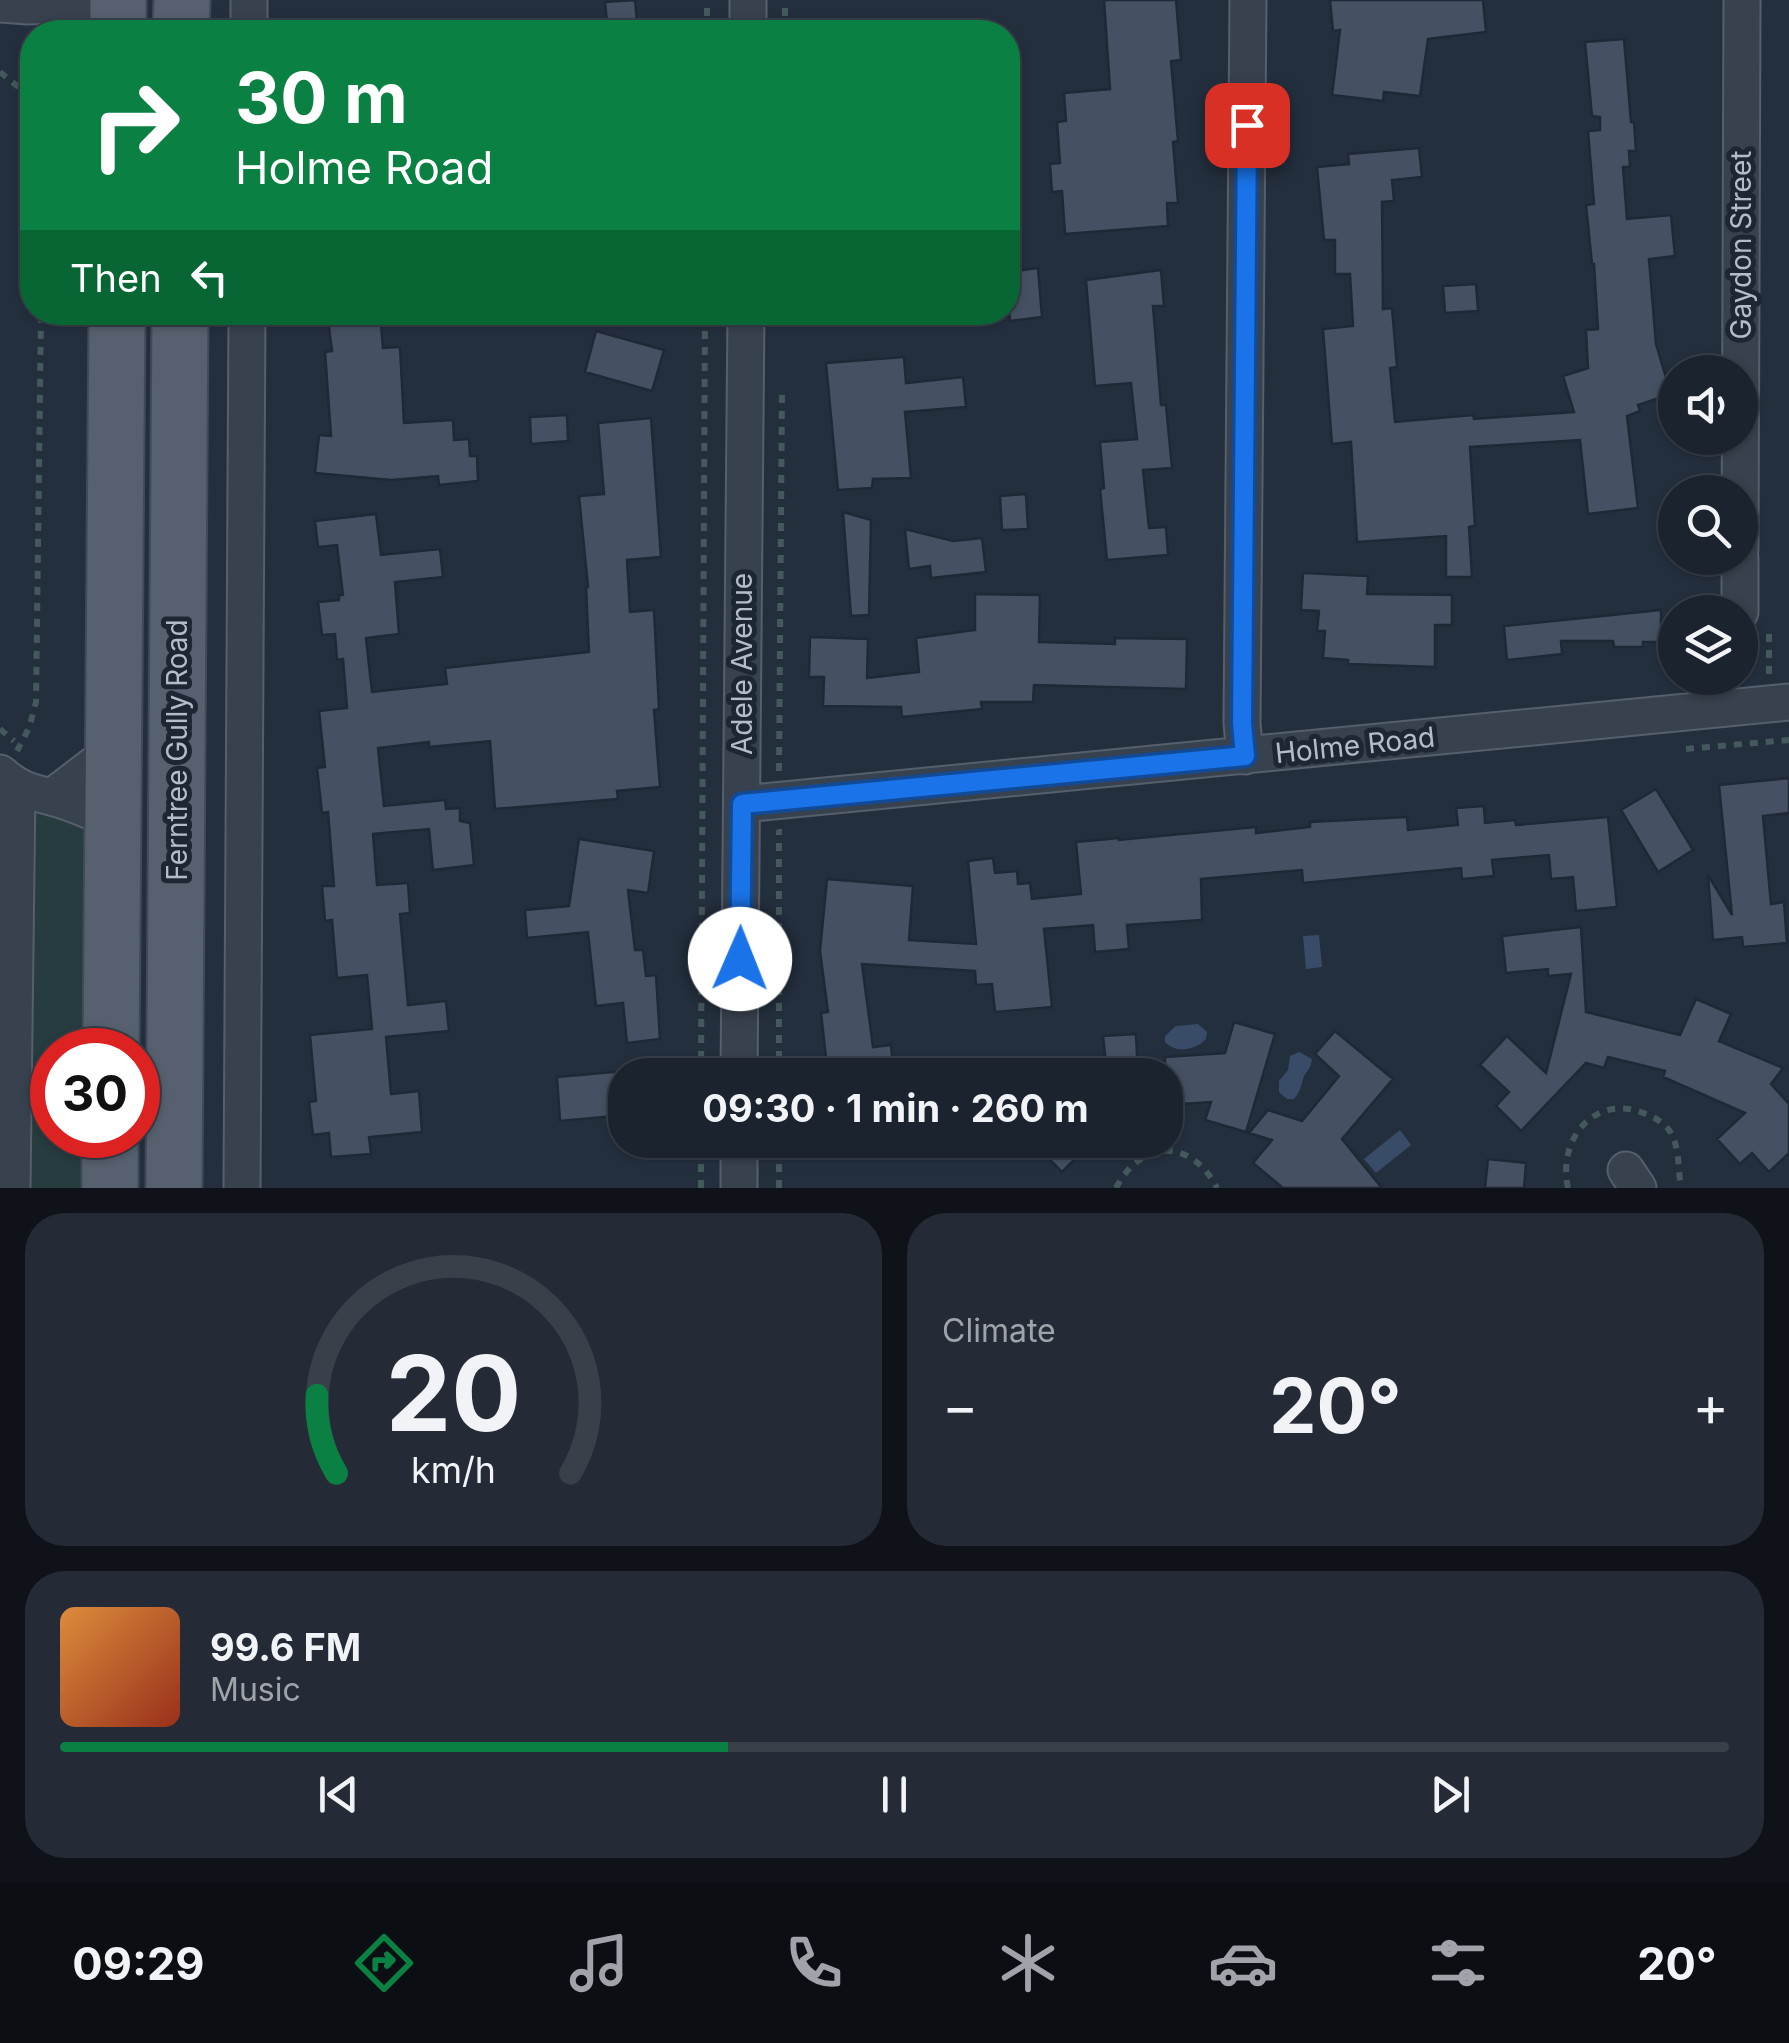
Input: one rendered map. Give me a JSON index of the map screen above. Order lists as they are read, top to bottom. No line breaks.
{"streets":{"main road":["Ferntree Gully Road"],"street":["Gaydon Street","Adele Avenue","Holme Road"]},"crossings":[["Adele Avenue","Holme Road"]],"page":{"turn":["30 m","Holme Road"],"then":"Then","limit":"30","trip":"09:30 · 1 min · 260 m","tile":"Climate","heat":["−","20°","+"],"song":["99.6 FM","Music"],"tabs":["09:29","20°"],"gauge":["20","km/h"]}}
